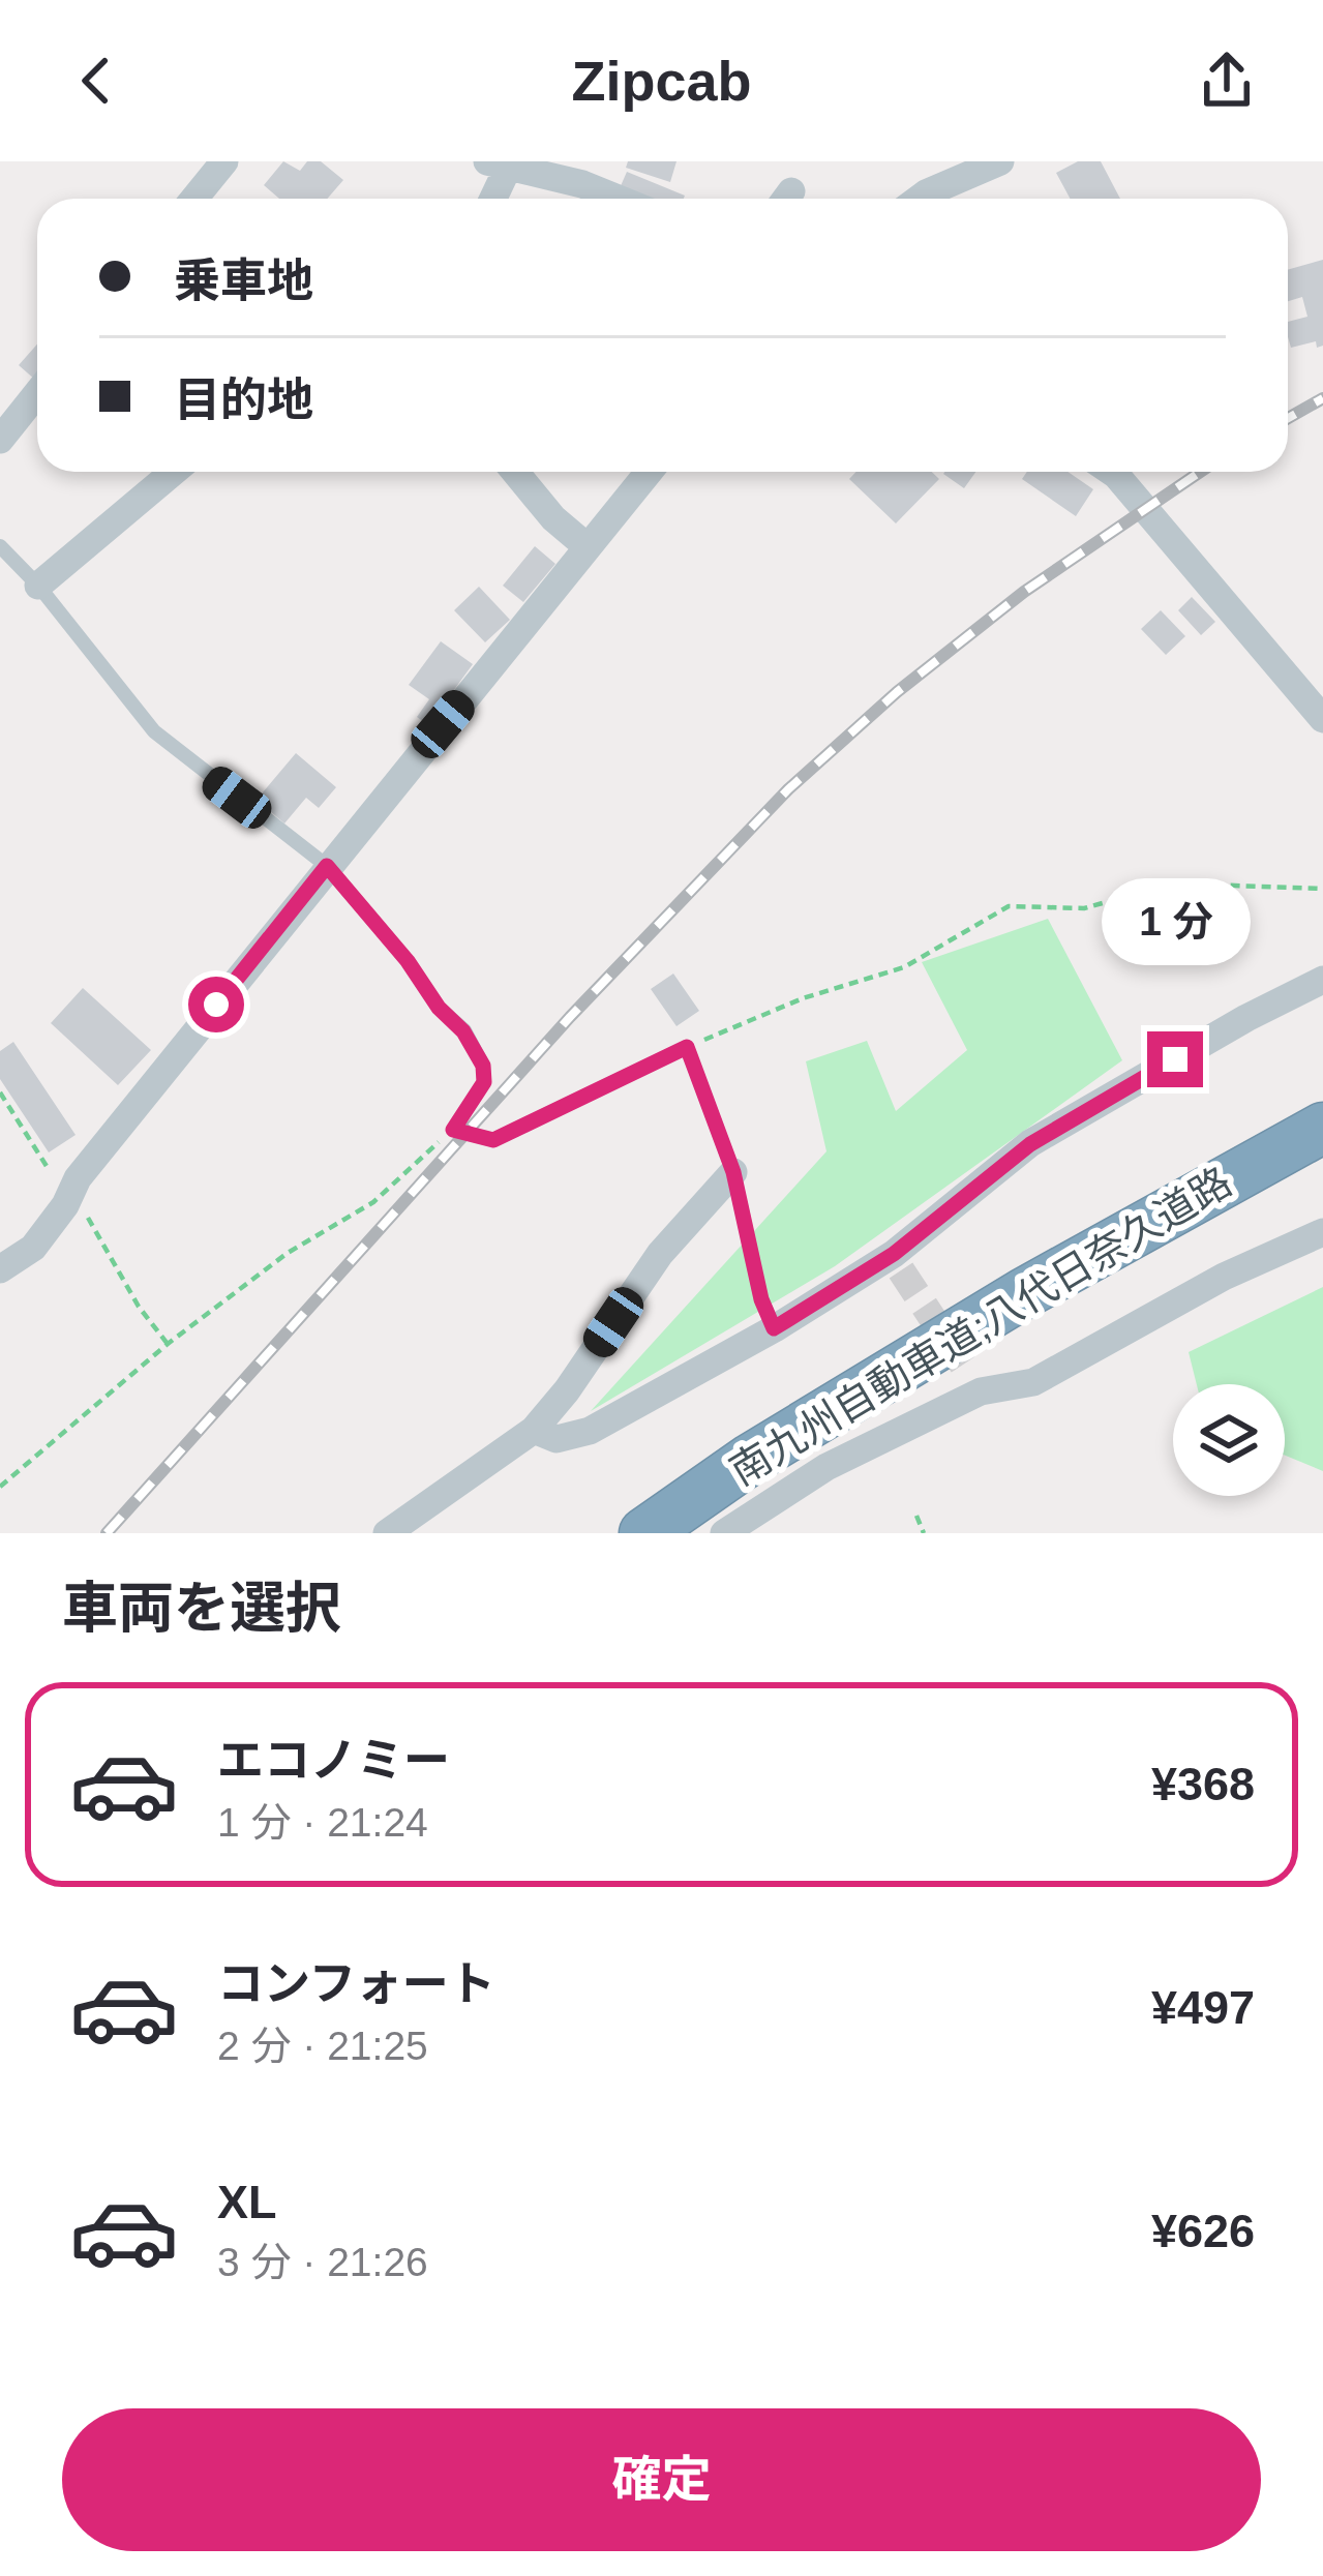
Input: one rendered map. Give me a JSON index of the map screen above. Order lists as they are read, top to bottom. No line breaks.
{"streets":{"highway":["南九州自動車道;八代日奈久道路"]},"page":{"header":"Zipcab","banner":["乗車地","目的地"],"bubble":"1 分","heading":"車両を選択","list":[{"name":"エコノミー","note":"1 分 · 21:24","value":"¥368"},{"name":"コンフォート","note":"2 分 · 21:25","value":"¥497"},{"name":"XL","note":"3 分 · 21:26","value":"¥626"}],"buttons":"確定"}}
